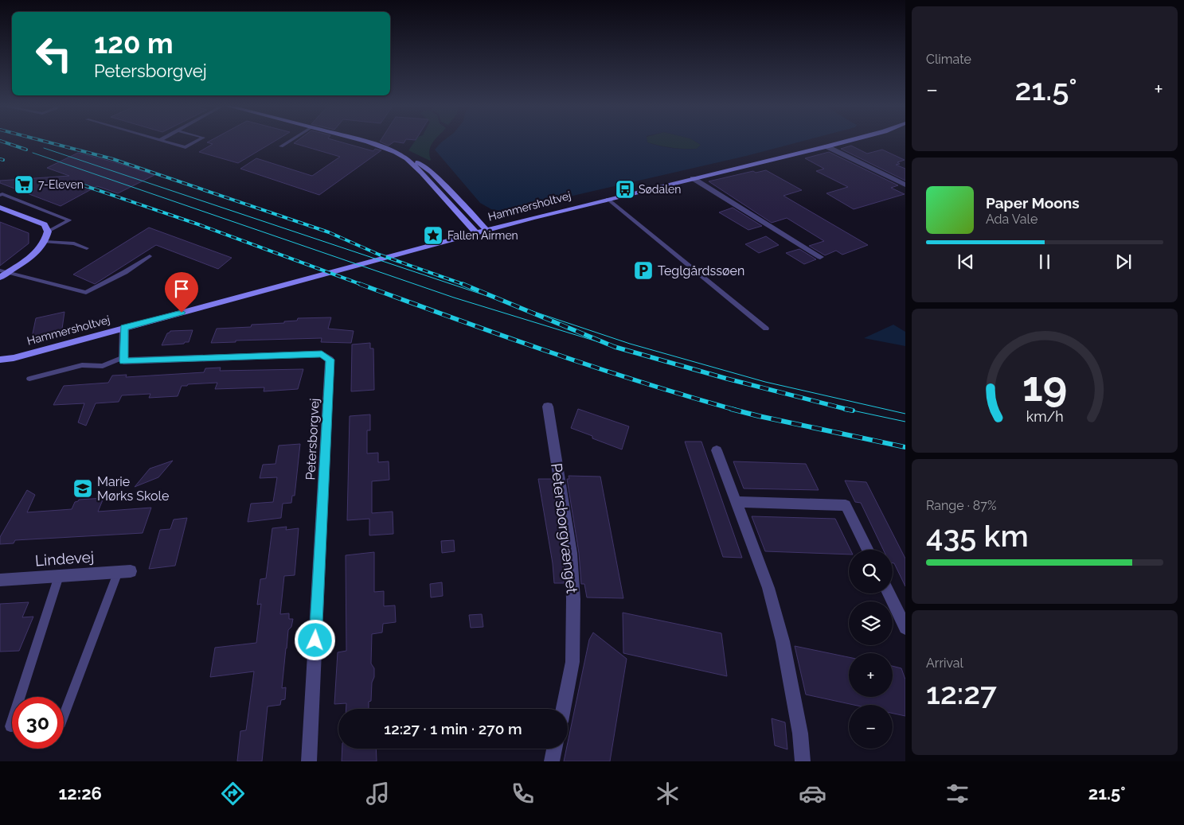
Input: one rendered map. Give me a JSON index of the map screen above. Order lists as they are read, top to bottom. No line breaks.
{"streets":{"street":["Hammersholtvej","Petersborgvej","Petersborgvænget","Lindevej"]},"places":{"supermarket":["7-Eleven"],"bus stop":["Sødalen"],"place":["Fallen Airmen"],"parking":["Teglgårdssøen"],"school or university":["Marie Mørks Skole"]},"page":{"tile":["Climate",["Range · 87%","435 km"],["Arrival","12:27"]],"turn":["120 m","Petersborgvej"],"heat":["−","21.5°","+"],"song":["Paper Moons","Ada Vale"],"map_buttons":["+","−"],"limit":"30","trip":"12:27 · 1 min · 270 m","tabs":["12:26","21.5°"],"gauge":["19","km/h"]}}
